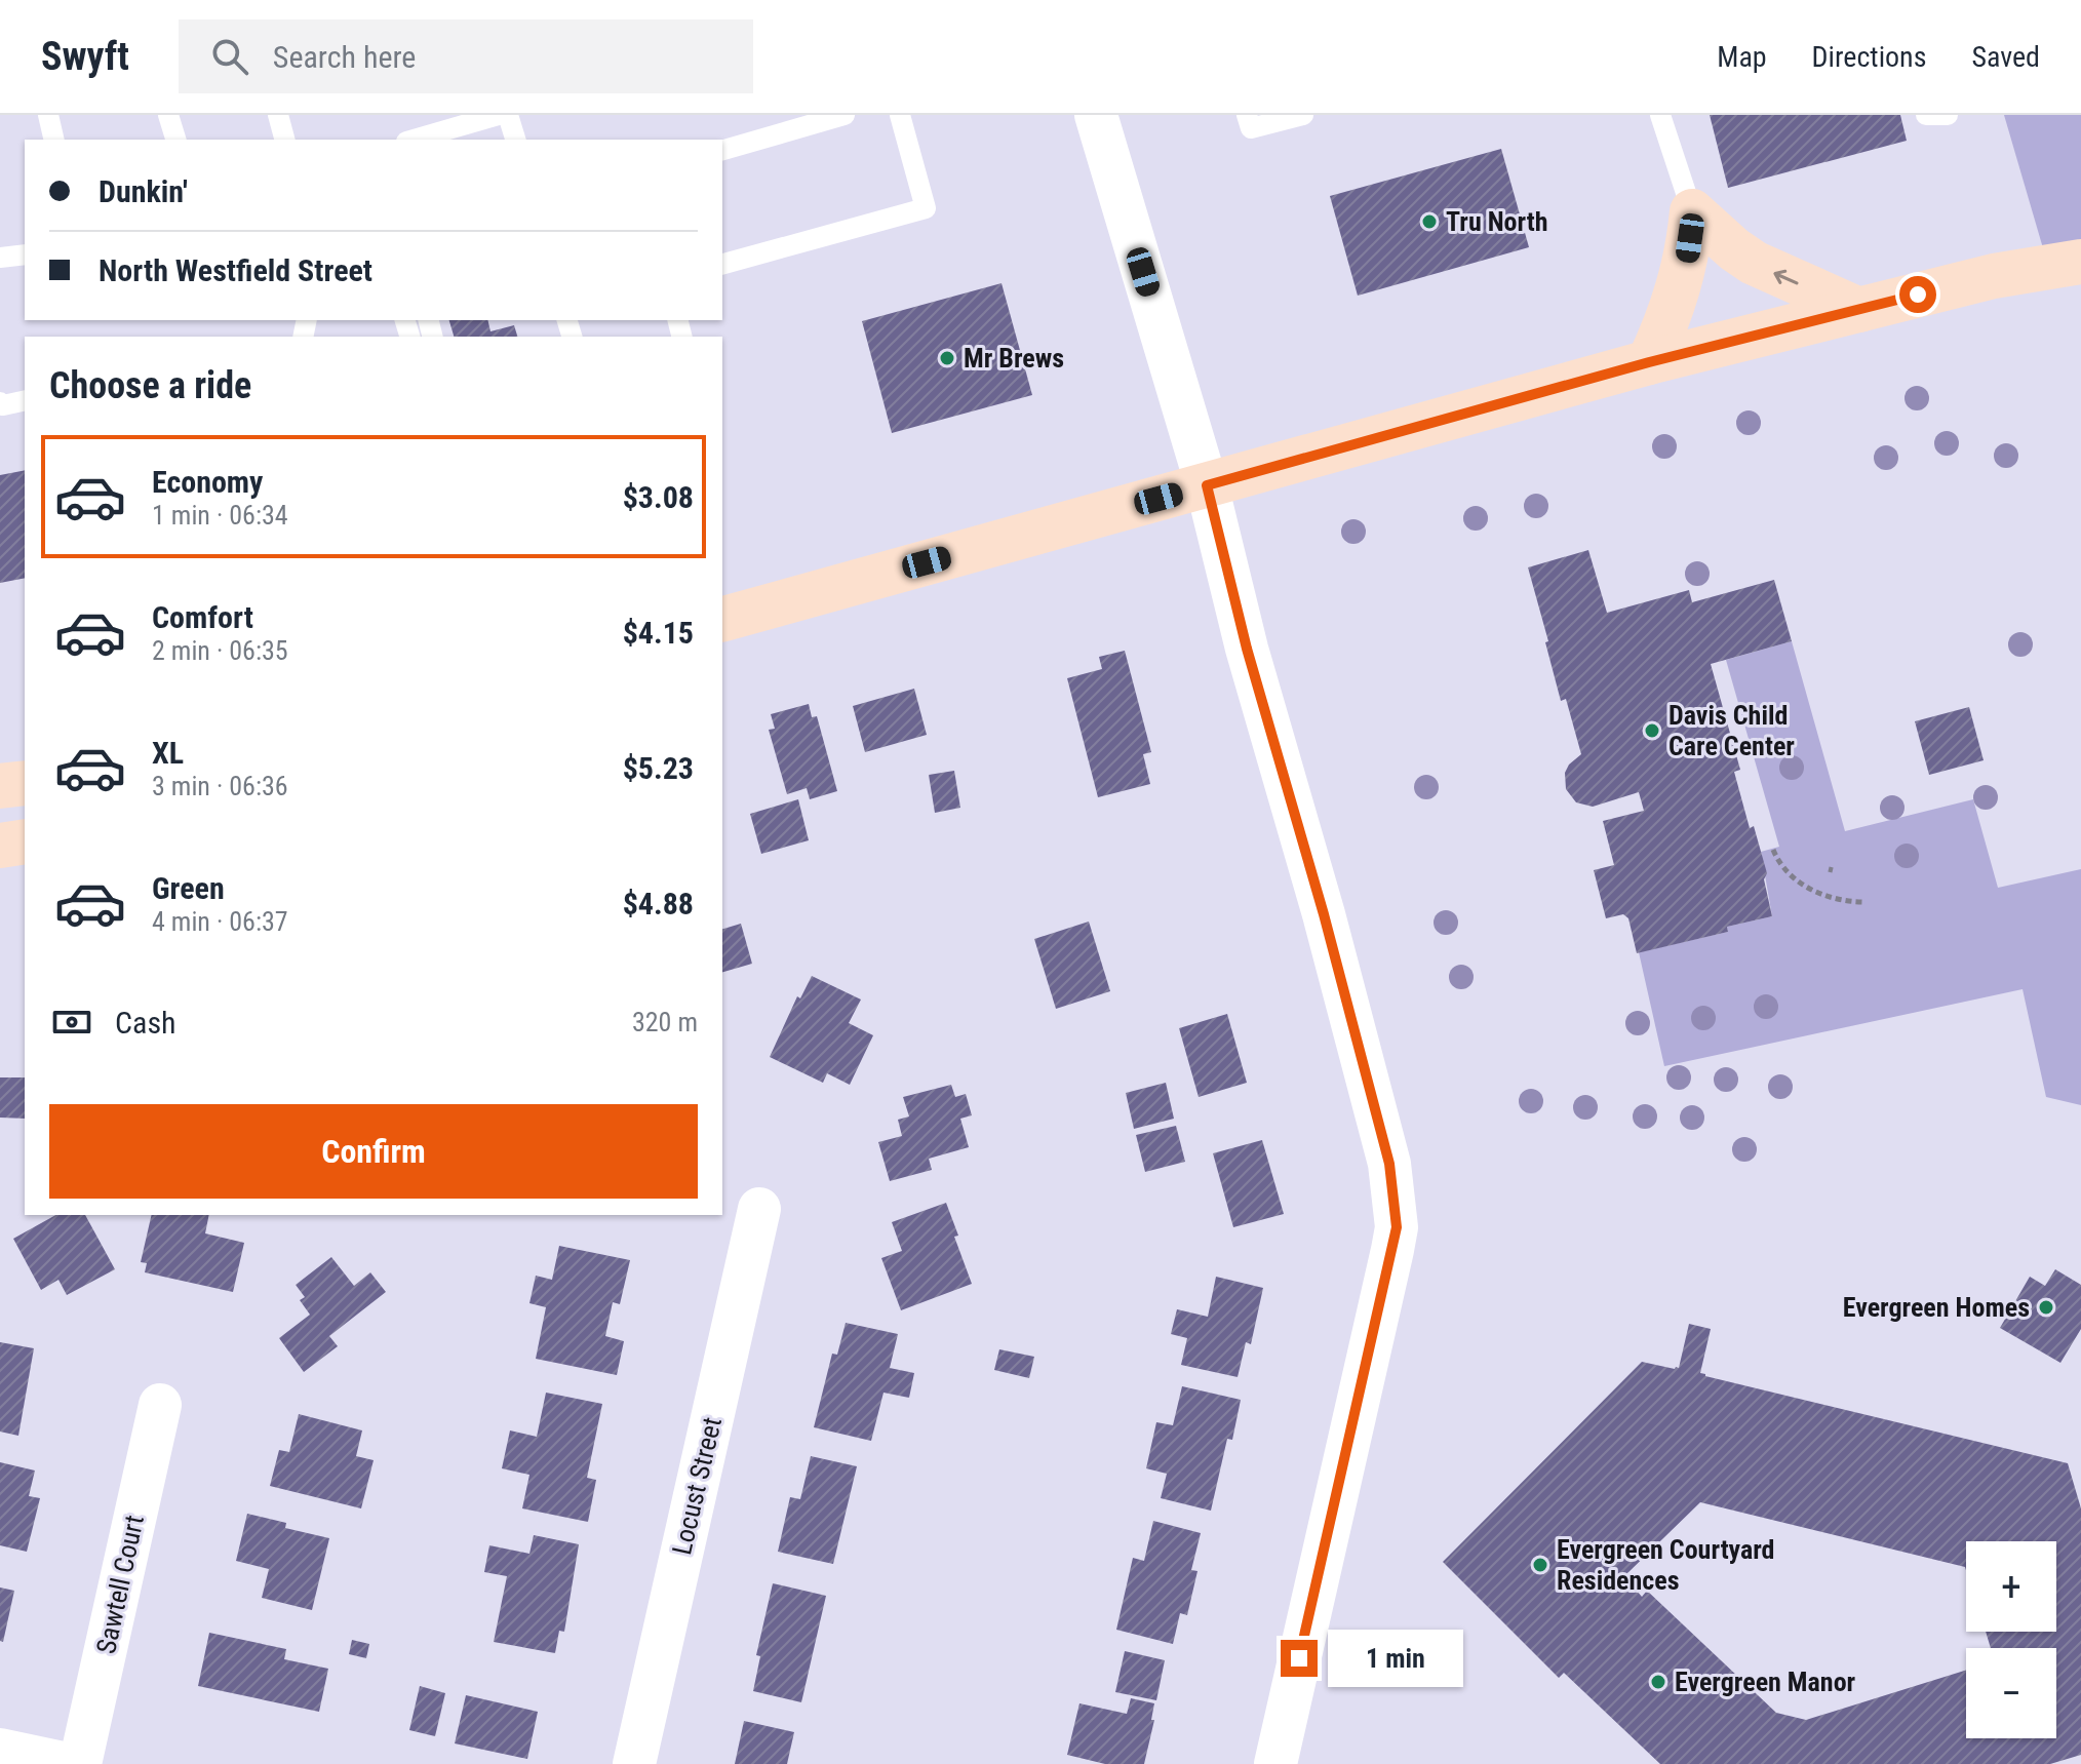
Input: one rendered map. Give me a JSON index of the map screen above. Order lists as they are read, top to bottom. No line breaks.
{"streets":{"street":["Locust Street","Sawtell Court"]},"places":["Tru North","Mr Brews","Davis Child Care Center","Evergreen Homes","Evergreen Courtyard Residences","Evergreen Manor"],"page":{"header":"Swyft","search":"Search here","nav":["Map","Directions","Saved"],"banner":["Dunkin'","North Westfield Street"],"heading":"Choose a ride","list":[{"name":"Economy","note":"1 min · 06:34","value":"$3.08"},{"name":"Comfort","note":"2 min · 06:35","value":"$4.15"},{"name":"XL","note":"3 min · 06:36","value":"$5.23"},{"name":"Green","note":"4 min · 06:37","value":"$4.88"}],"pay":["Cash","320 m"],"buttons":"Confirm","map_buttons":["+","−"],"bubble":"1 min"}}
